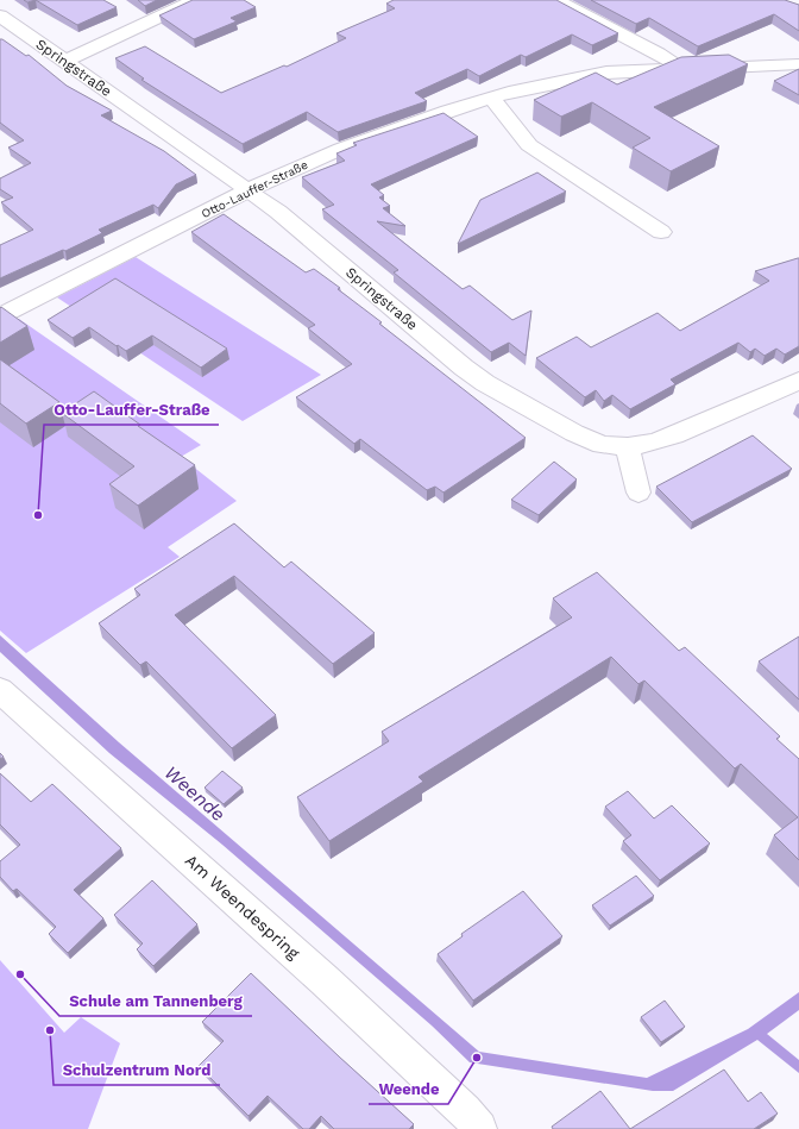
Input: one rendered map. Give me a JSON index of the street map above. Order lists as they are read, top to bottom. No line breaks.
{"streets":{"street":["Springstraße","Otto-Lauffer-Straße","Am Weendespring"]},"crossings":[["Springstraße","Otto-Lauffer-Straße"]],"water":["Weende"],"places":["Otto-Lauffer-Straße","Schule am Tannenberg","Schulzentrum Nord","Weende"]}
